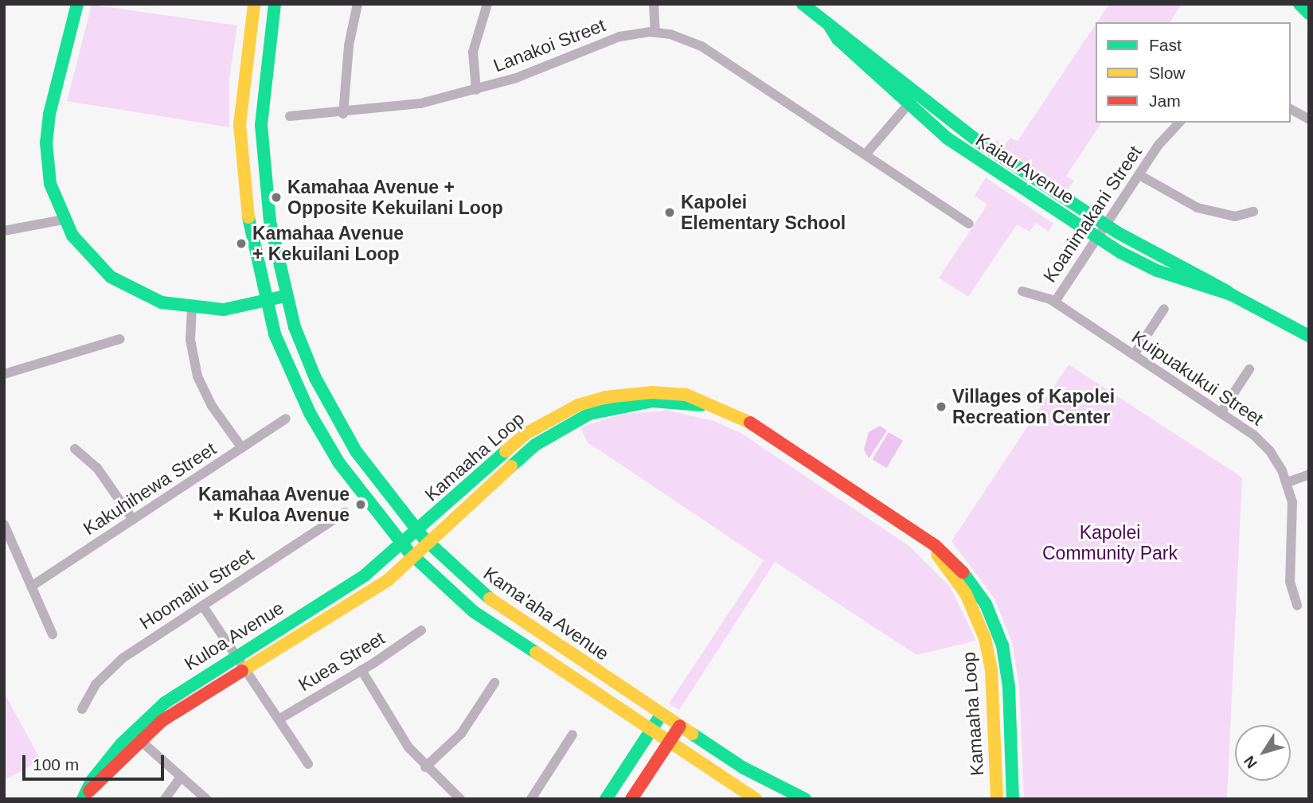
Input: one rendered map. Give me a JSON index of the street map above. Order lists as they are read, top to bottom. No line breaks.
{"streets":{"street":["Lanakoi Street","Kaiau Avenue","Koanimakani Street","Kuipuakukui Street","Kamaaha Loop","Kakuhihewa Street","Hoomaliu Street","Kama'aha Avenue","Kuloa Avenue","Kuea Street"]},"crossings":[["Kaiau Avenue","Koanimakani Street"],["Koanimakani Street","Kuipuakukui Street"],["Kamaaha Loop","Kama'aha Avenue"],["Kamaaha Loop","Kuloa Avenue"],["Kama'aha Avenue","Kuloa Avenue"]],"parks":["Kapolei Community Park"],"places":["Kamahaa Avenue + Opposite Kekuilani Loop","Kapolei Elementary School","Kamahaa Avenue + Kekuilani Loop","Villages of Kapolei Recreation Center","Kamahaa Avenue + Kuloa Avenue"],"legend":["Fast","Slow","Jam"],"scale_bar":"100 m","north":"bottom left"}
